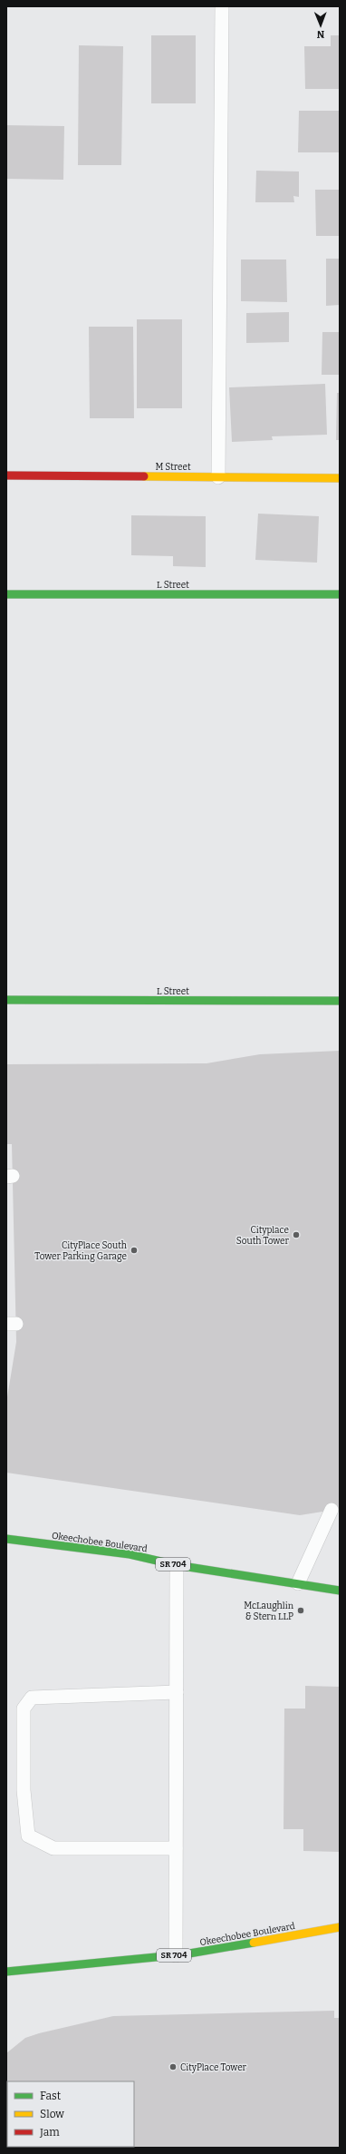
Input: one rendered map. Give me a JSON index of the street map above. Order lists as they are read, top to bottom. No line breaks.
{"streets":{"street":["M Street","L Street","Okeechobee Boulevard","SR 704"]},"places":["Cityplace South Tower","CityPlace South Tower Parking Garage","McLaughlin & Stern LLP","CityPlace Tower"],"legend":["Fast","Slow","Jam"],"north":"bottom"}
